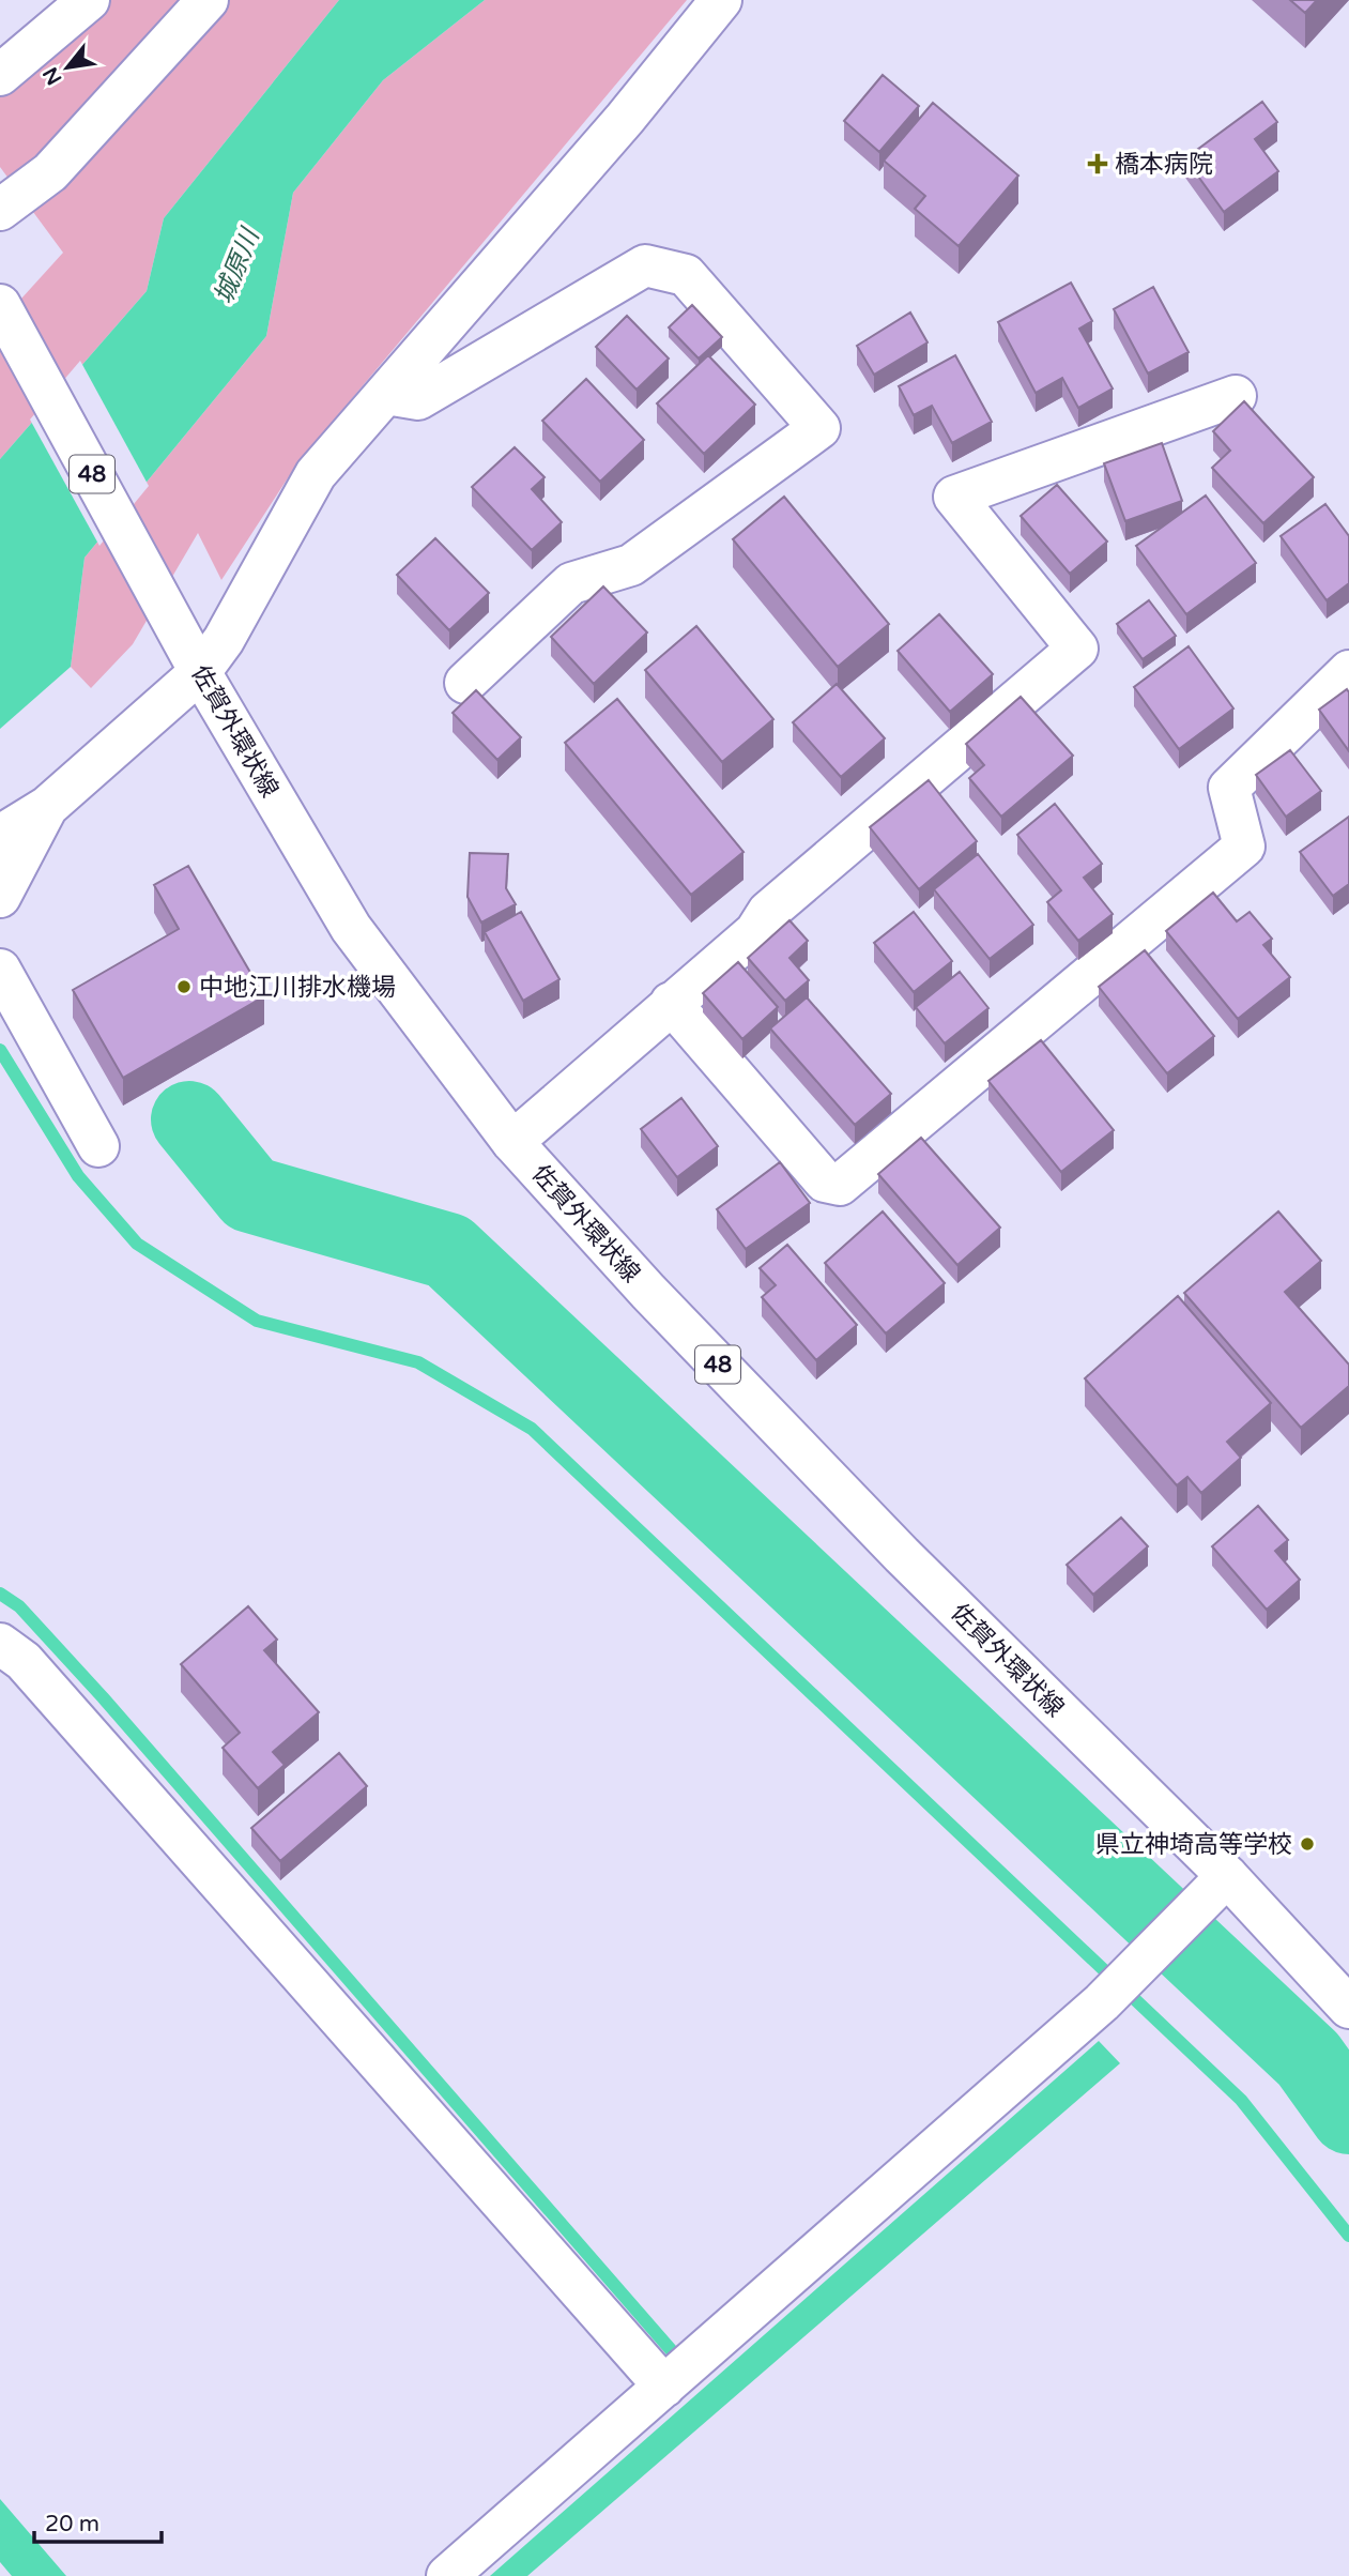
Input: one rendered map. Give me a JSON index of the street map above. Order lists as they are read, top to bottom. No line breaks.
{"streets":{"street":["48","佐賀外環状線"]},"water":["城原川"],"places":{"health":["橋本病院"],"other":["中地江川排水機場","県立神埼高等学校"]},"scale_bar":"20 m","north":"bottom left"}
